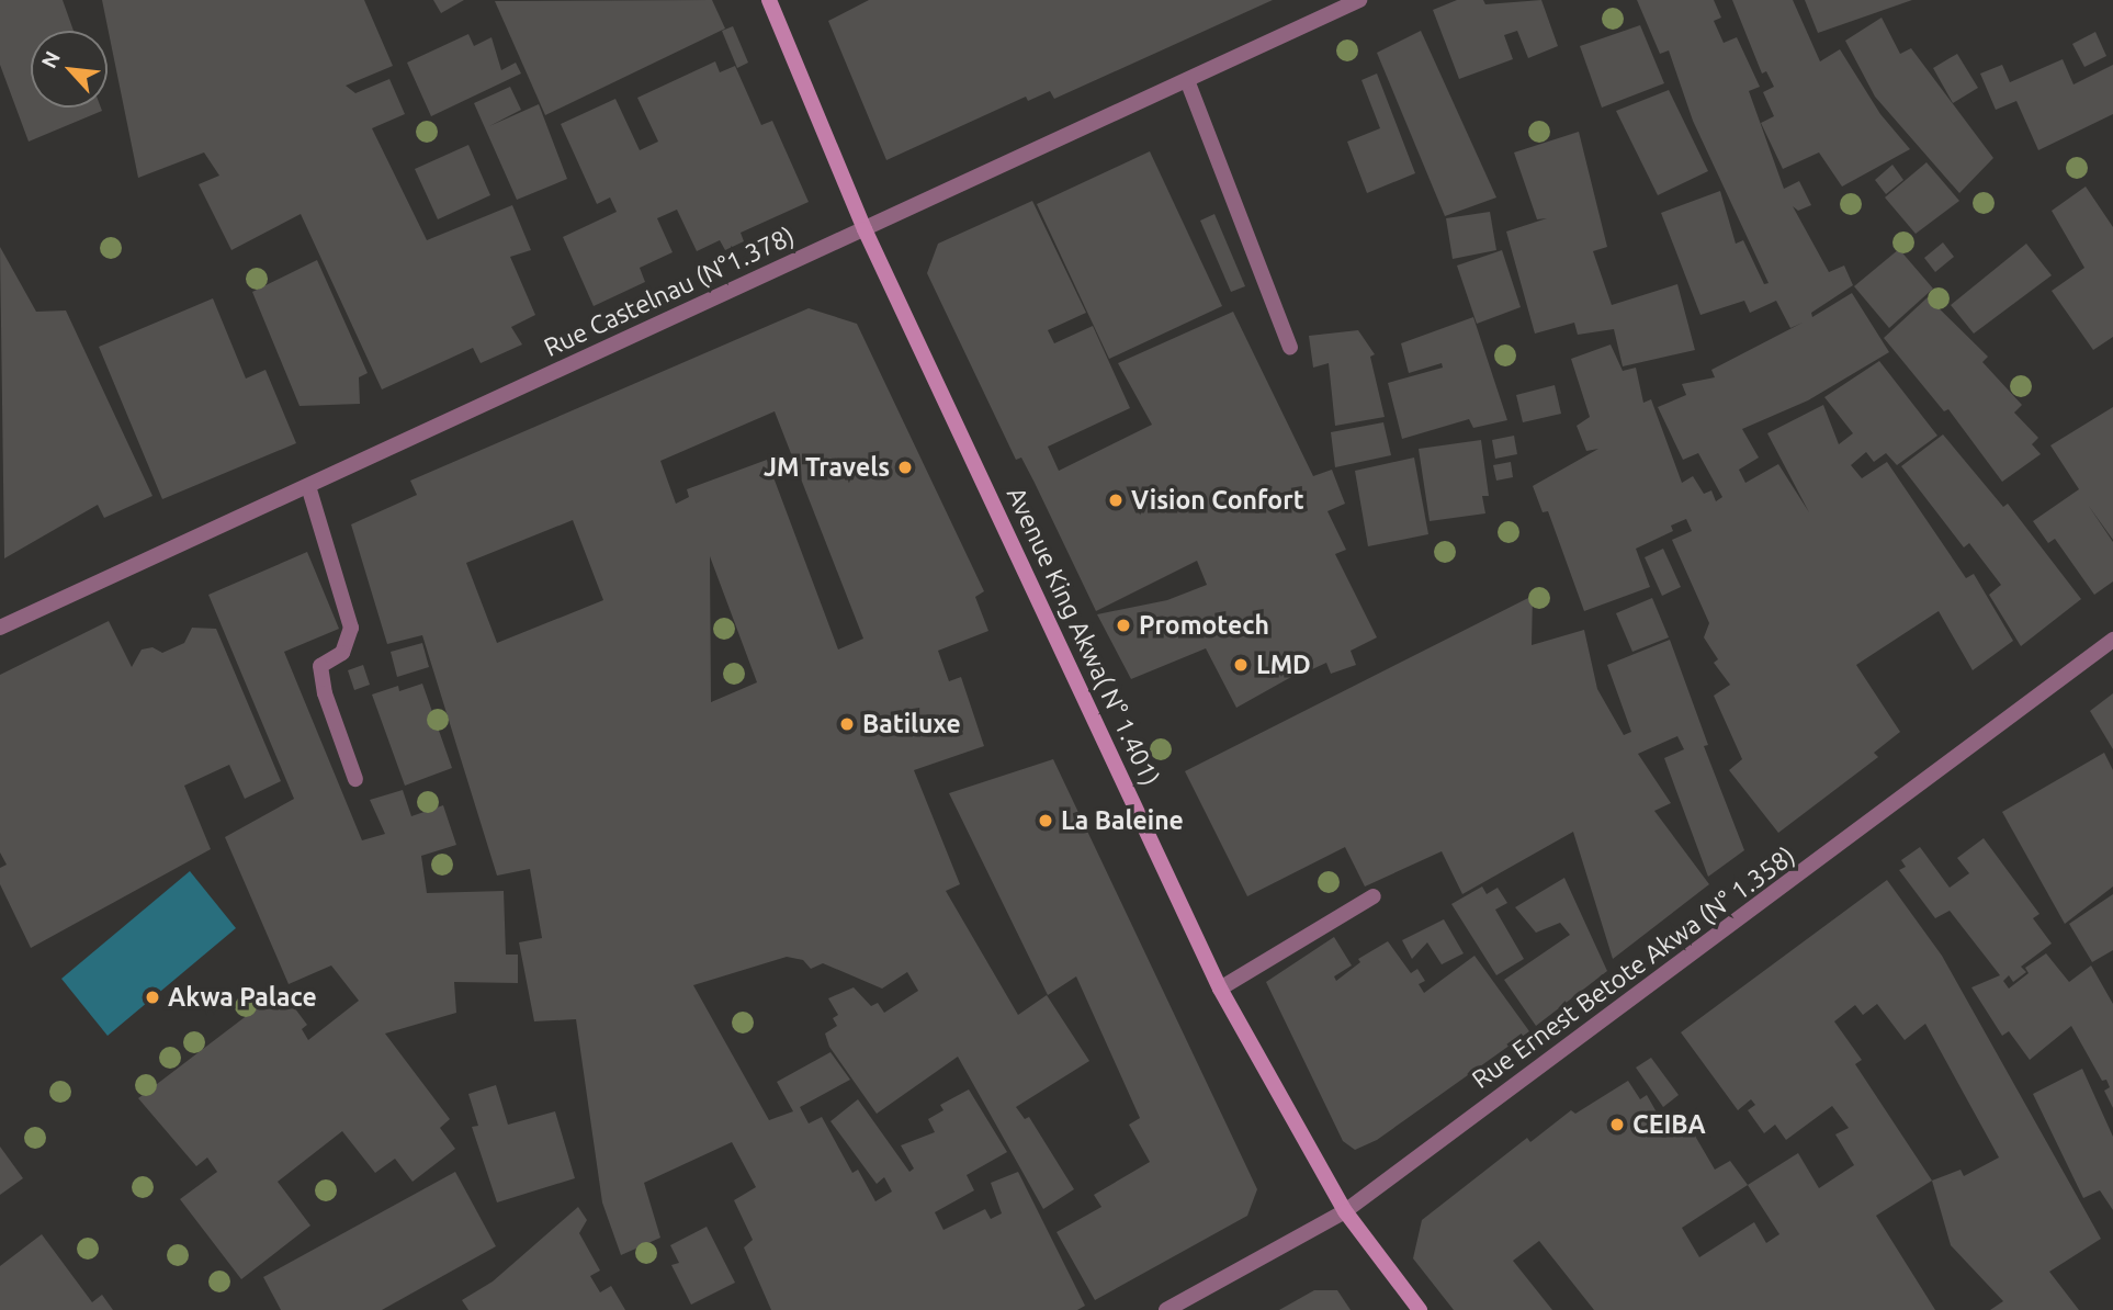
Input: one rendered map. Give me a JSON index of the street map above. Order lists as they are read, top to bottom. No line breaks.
{"streets":{"street":["Rue Castelnau (N°1.378)","Avenue King Akwa( N° 1.401)","Rue Ernest Betote Akwa (N° 1.358)"]},"crossings":[["Rue Castelnau (N°1.378)","Avenue King Akwa( N° 1.401)"],["Avenue King Akwa( N° 1.401)","Rue Ernest Betote Akwa (N° 1.358)"]],"places":["JM Travels","Vision Confort","Promotech","LMD","Batiluxe","La Baleine","Akwa Palace","CEIBA"],"north":"top left"}
